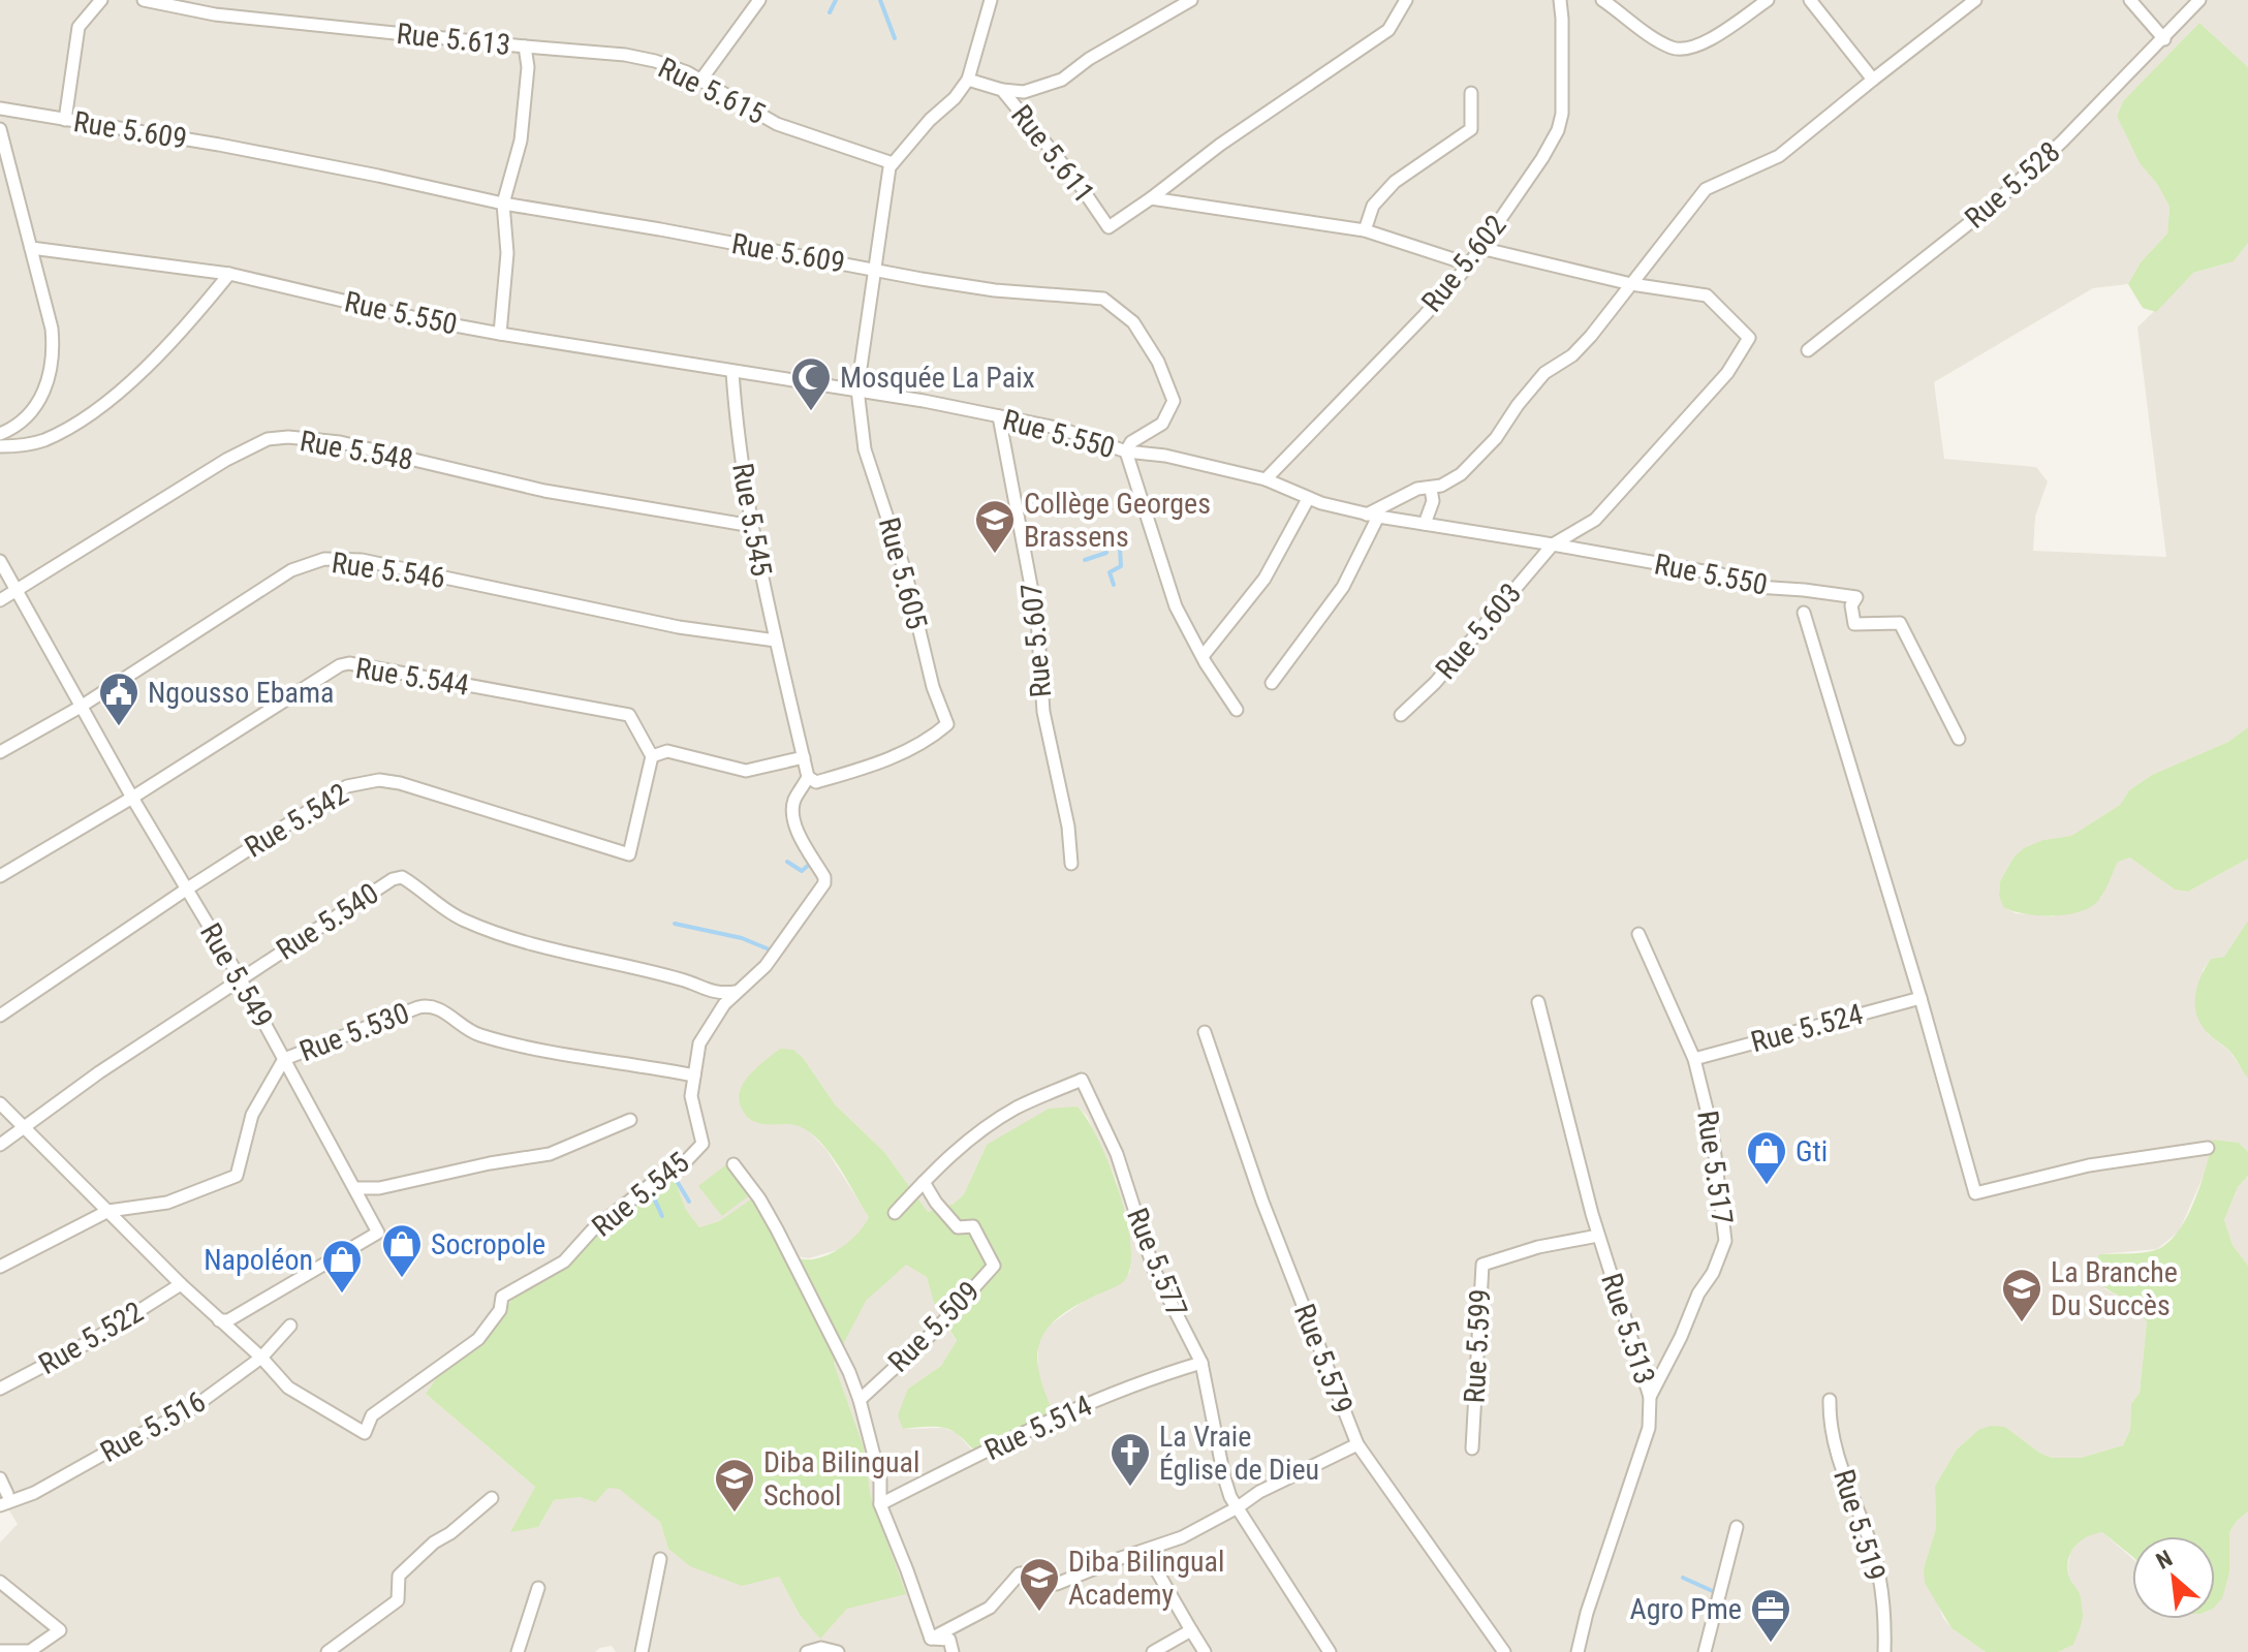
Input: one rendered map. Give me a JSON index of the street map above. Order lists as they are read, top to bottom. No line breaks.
{"streets":{"street":["Rue 5.613","Rue 5.615","Rue 5.609","Rue 5.611","Rue 5.528","Rue 5.602","Rue 5.550","Rue 5.548","Rue 5.545","Rue 5.546","Rue 5.605","Rue 5.603","Rue 5.607","Rue 5.544","Rue 5.542","Rue 5.540","Rue 5.549","Rue 5.524","Rue 5.530","Rue 5.517","Rue 5.577","Rue 5.509","Rue 5.513","Rue 5.522","Rue 5.599","Rue 5.579","Rue 5.516","Rue 5.514","Rue 5.519"]},"crossings":[["Rue 5.613","Rue 5.615"],["Rue 5.613","Rue 5.609"],["Rue 5.613","Rue 5.550"],["Rue 5.609","Rue 5.550"],["Rue 5.609","Rue 5.605"],["Rue 5.602","Rue 5.550"],["Rue 5.550","Rue 5.545"],["Rue 5.550","Rue 5.605"],["Rue 5.550","Rue 5.603"],["Rue 5.550","Rue 5.607"],["Rue 5.548","Rue 5.545"],["Rue 5.548","Rue 5.549"],["Rue 5.545","Rue 5.546"],["Rue 5.545","Rue 5.605"],["Rue 5.545","Rue 5.540"],["Rue 5.545","Rue 5.549"],["Rue 5.545","Rue 5.530"],["Rue 5.545","Rue 5.522"],["Rue 5.545","Rue 5.516"],["Rue 5.546","Rue 5.549"],["Rue 5.544","Rue 5.542"],["Rue 5.544","Rue 5.549"],["Rue 5.542","Rue 5.549"],["Rue 5.540","Rue 5.549"],["Rue 5.549","Rue 5.530"],["Rue 5.524","Rue 5.517"],["Rue 5.517","Rue 5.513"],["Rue 5.577","Rue 5.509"],["Rue 5.577","Rue 5.514"],["Rue 5.513","Rue 5.599"]],"places":{"mosque":["Mosquée La Paix"],"school or university":["Collège Georges Brassens","La Branche Du Succès","Diba Bilingual School","Diba Bilingual Academy"],"public building":["Ngousso Ebama"],"shop":["Gti","Socropole","Napoléon"],"church":["La Vraie Église de Dieu"],"office":["Agro Pme"]},"north":"top left"}
